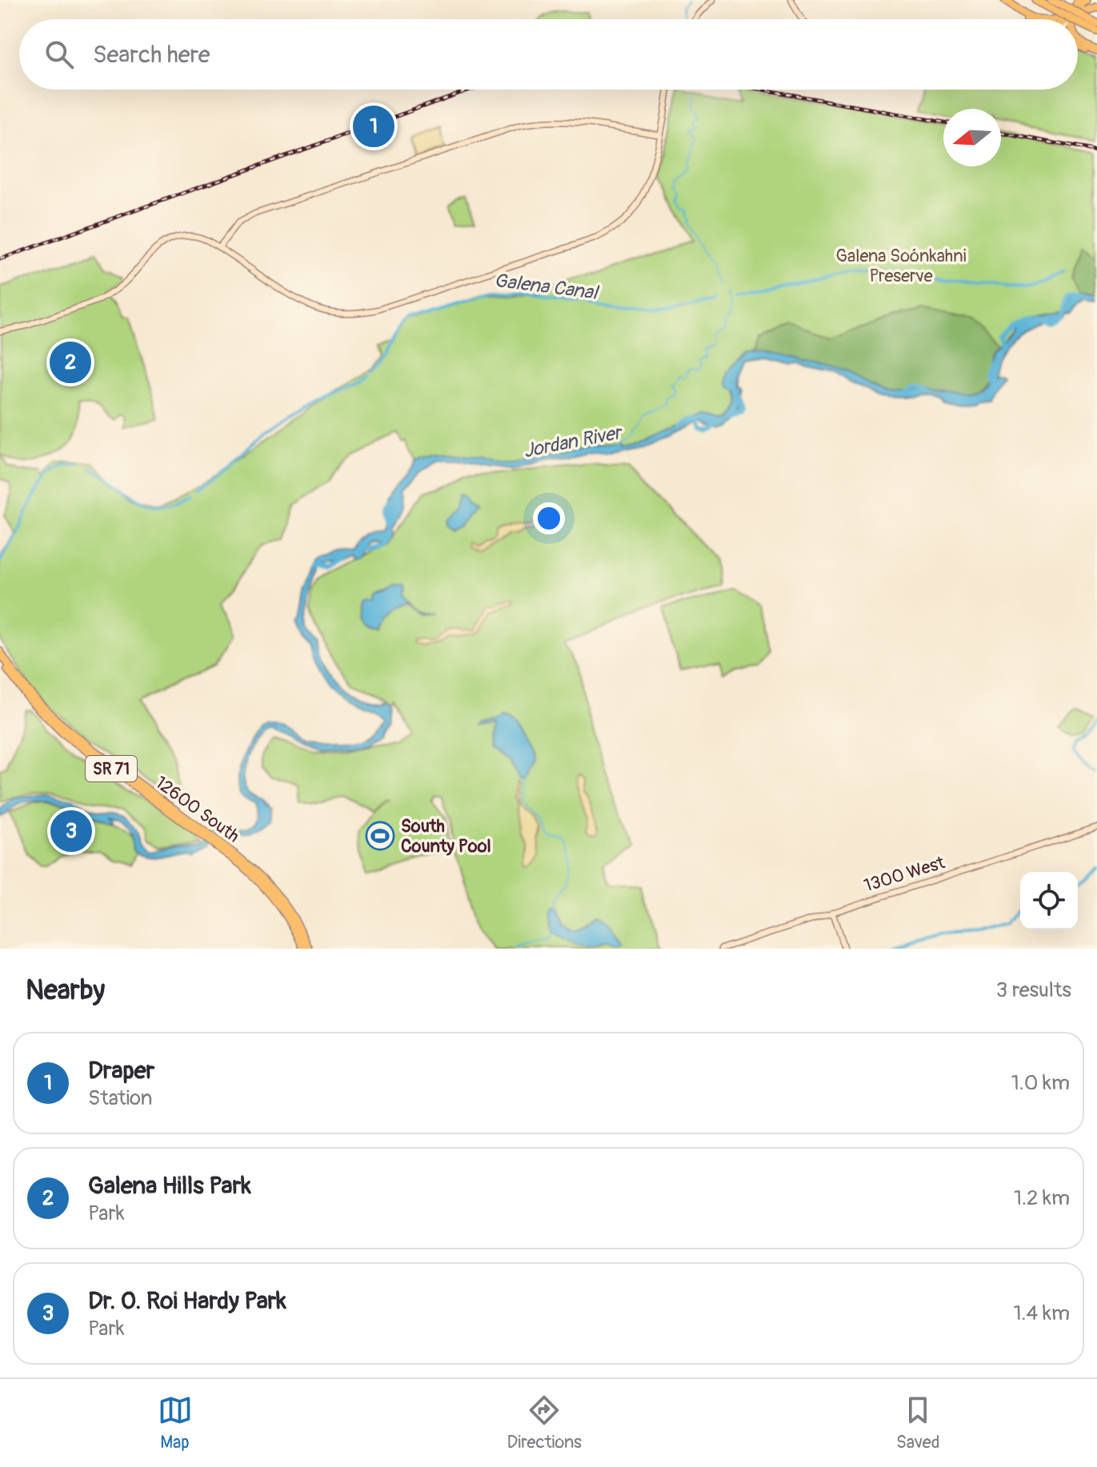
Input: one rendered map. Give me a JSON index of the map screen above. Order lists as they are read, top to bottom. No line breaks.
{"streets":{"main road":["SR 71","12600 South"],"street":["1300 West"]},"water":["Galena Canal","Jordan River"],"parks":["Galena Soónkahni Preserve"],"places":{"sports":["South County Pool"]},"north":"left","page":{"search":"Search here","pins":["1","2","3"],"heading":["Nearby","3 results"],"list":[{"mark":"1","name":"Draper","note":"Station","value":"1.0 km"},{"mark":"2","name":"Galena Hills Park","note":"Park","value":"1.2 km"},{"mark":"3","name":"Dr. O. Roi Hardy Park","note":"Park","value":"1.4 km"}],"nav":["Map","Directions","Saved"]}}
